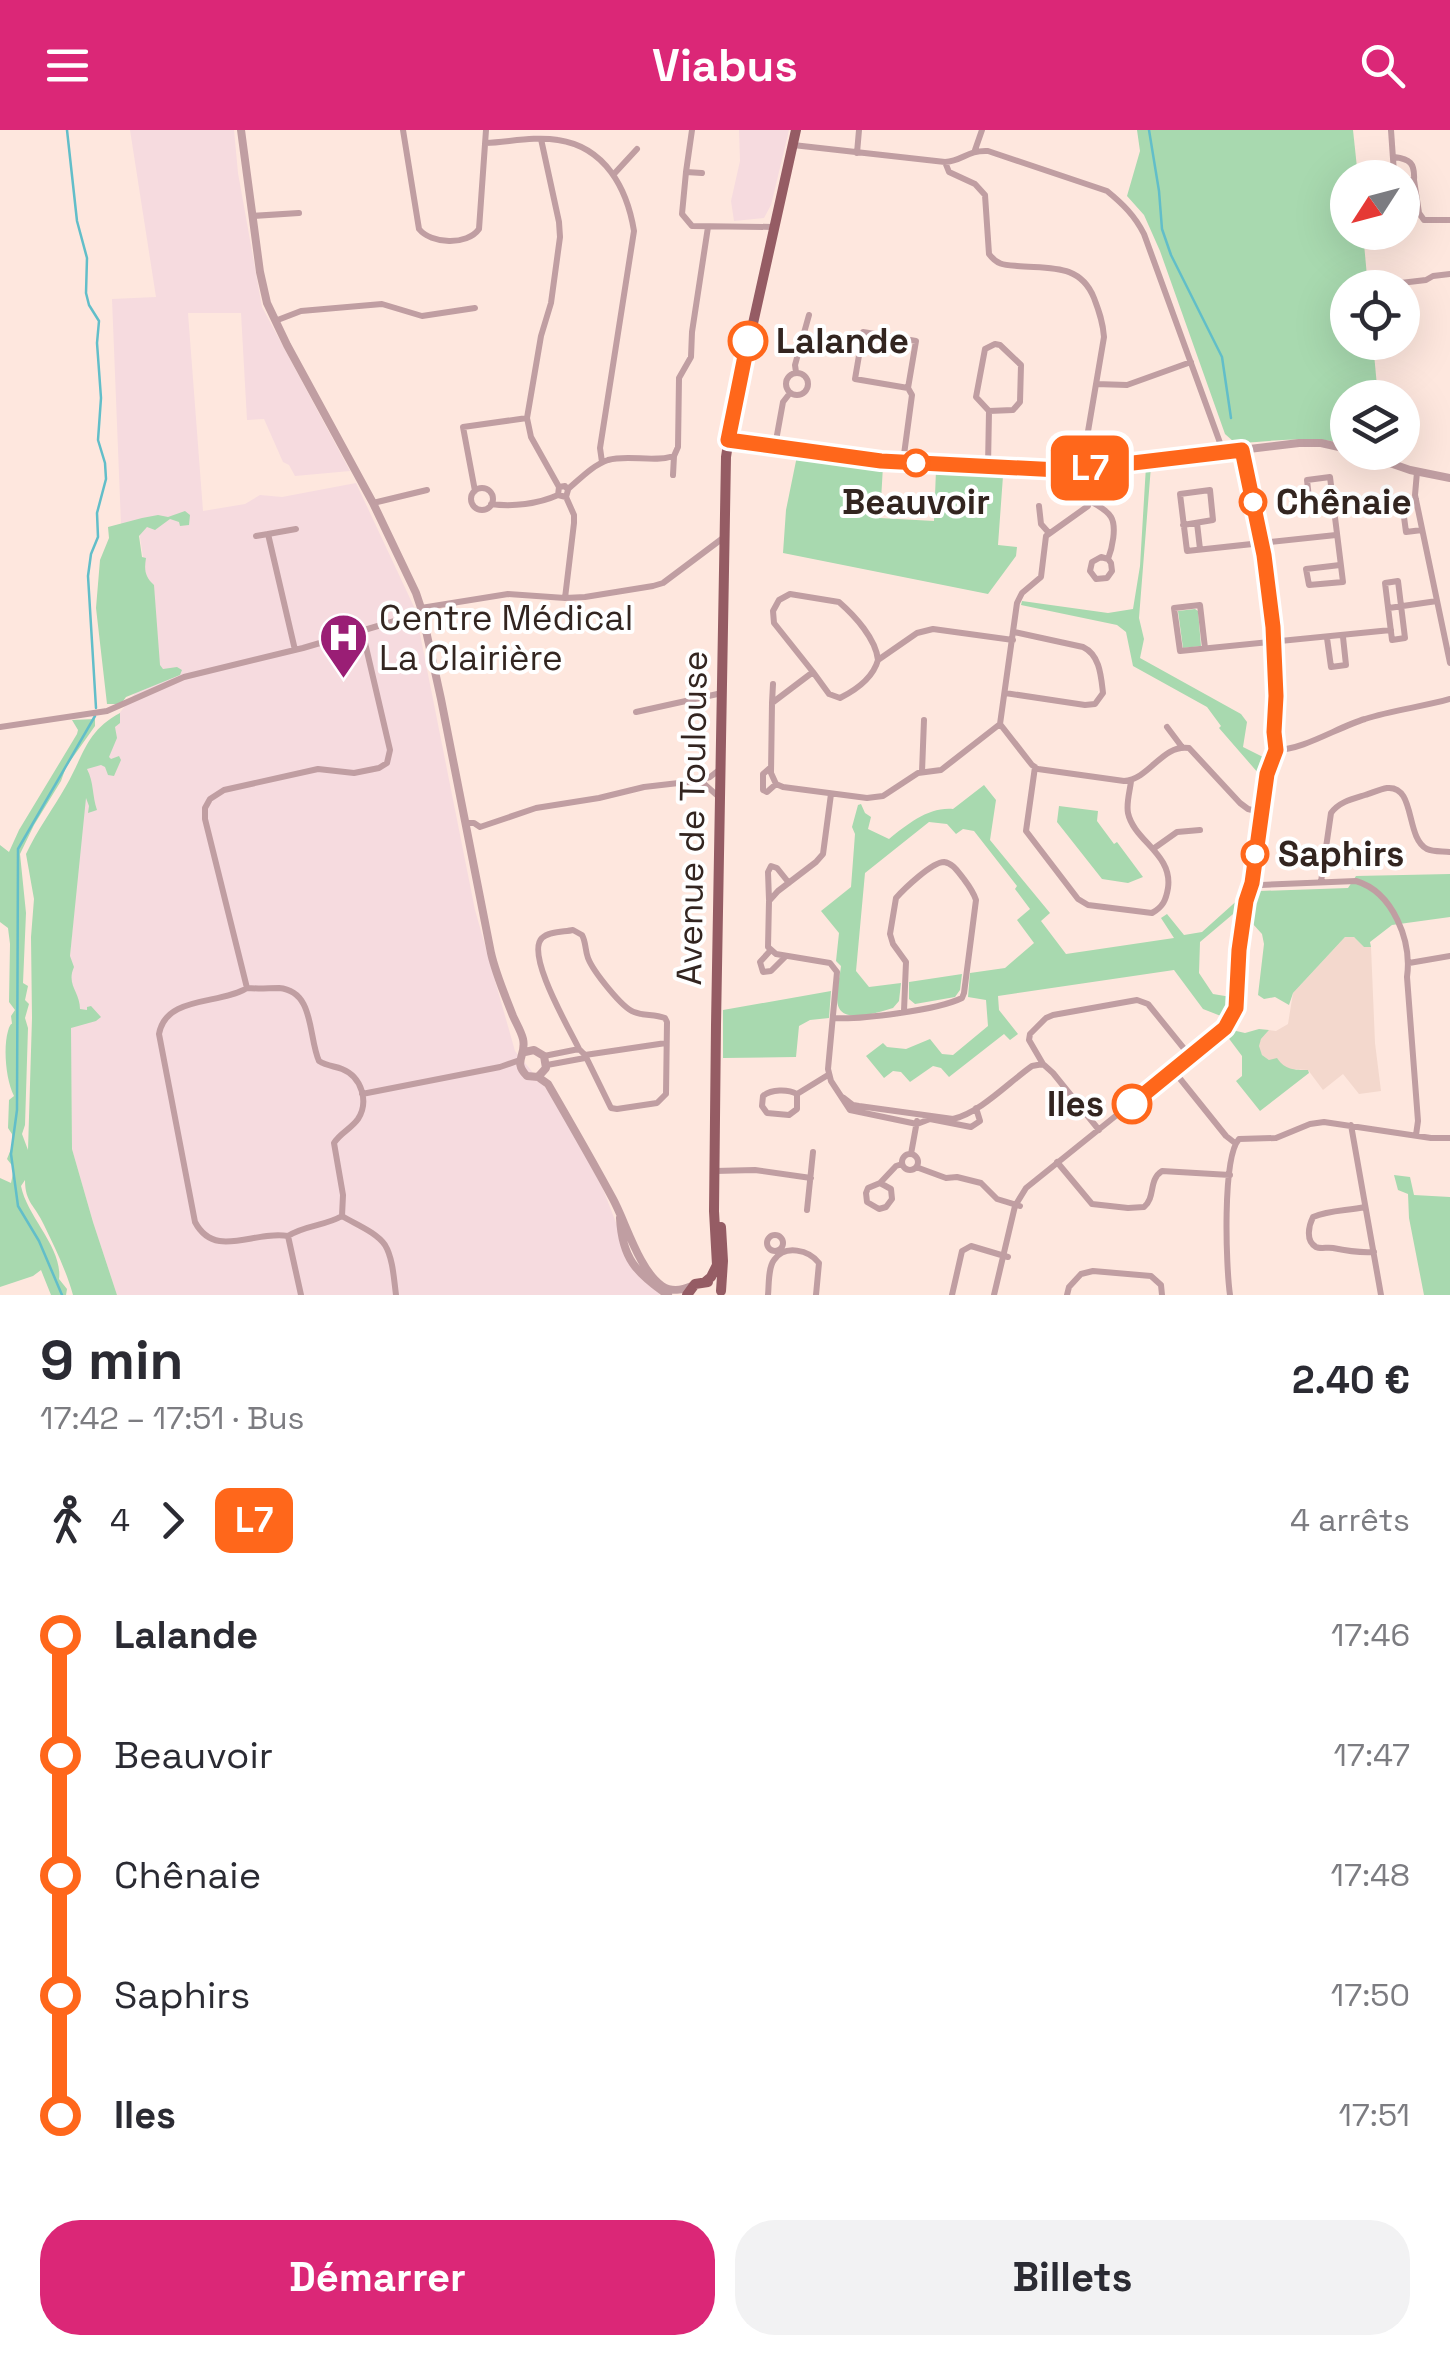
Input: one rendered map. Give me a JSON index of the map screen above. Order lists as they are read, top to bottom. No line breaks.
{"streets":{"main road":["Avenue de Toulouse"]},"places":{"other":["Lalande","Beauvoir","Chênaie","Saphirs","Iles"],"hospital":["Centre Médical La Clairière"]},"lines":["bus line L7"],"north":"bottom left","page":{"header":"Viabus","on_map":"L7","heading":["9 min","17:42 – 17:51 · Bus","2.40 €"],"legs":["4","L7","4 arrêts"],"list":[{"name":"Lalande","value":"17:46"},{"name":"Beauvoir","value":"17:47"},{"name":"Chênaie","value":"17:48"},{"name":"Saphirs","value":"17:50"},{"name":"Iles","value":"17:51"}],"buttons":["Démarrer","Billets"]}}
